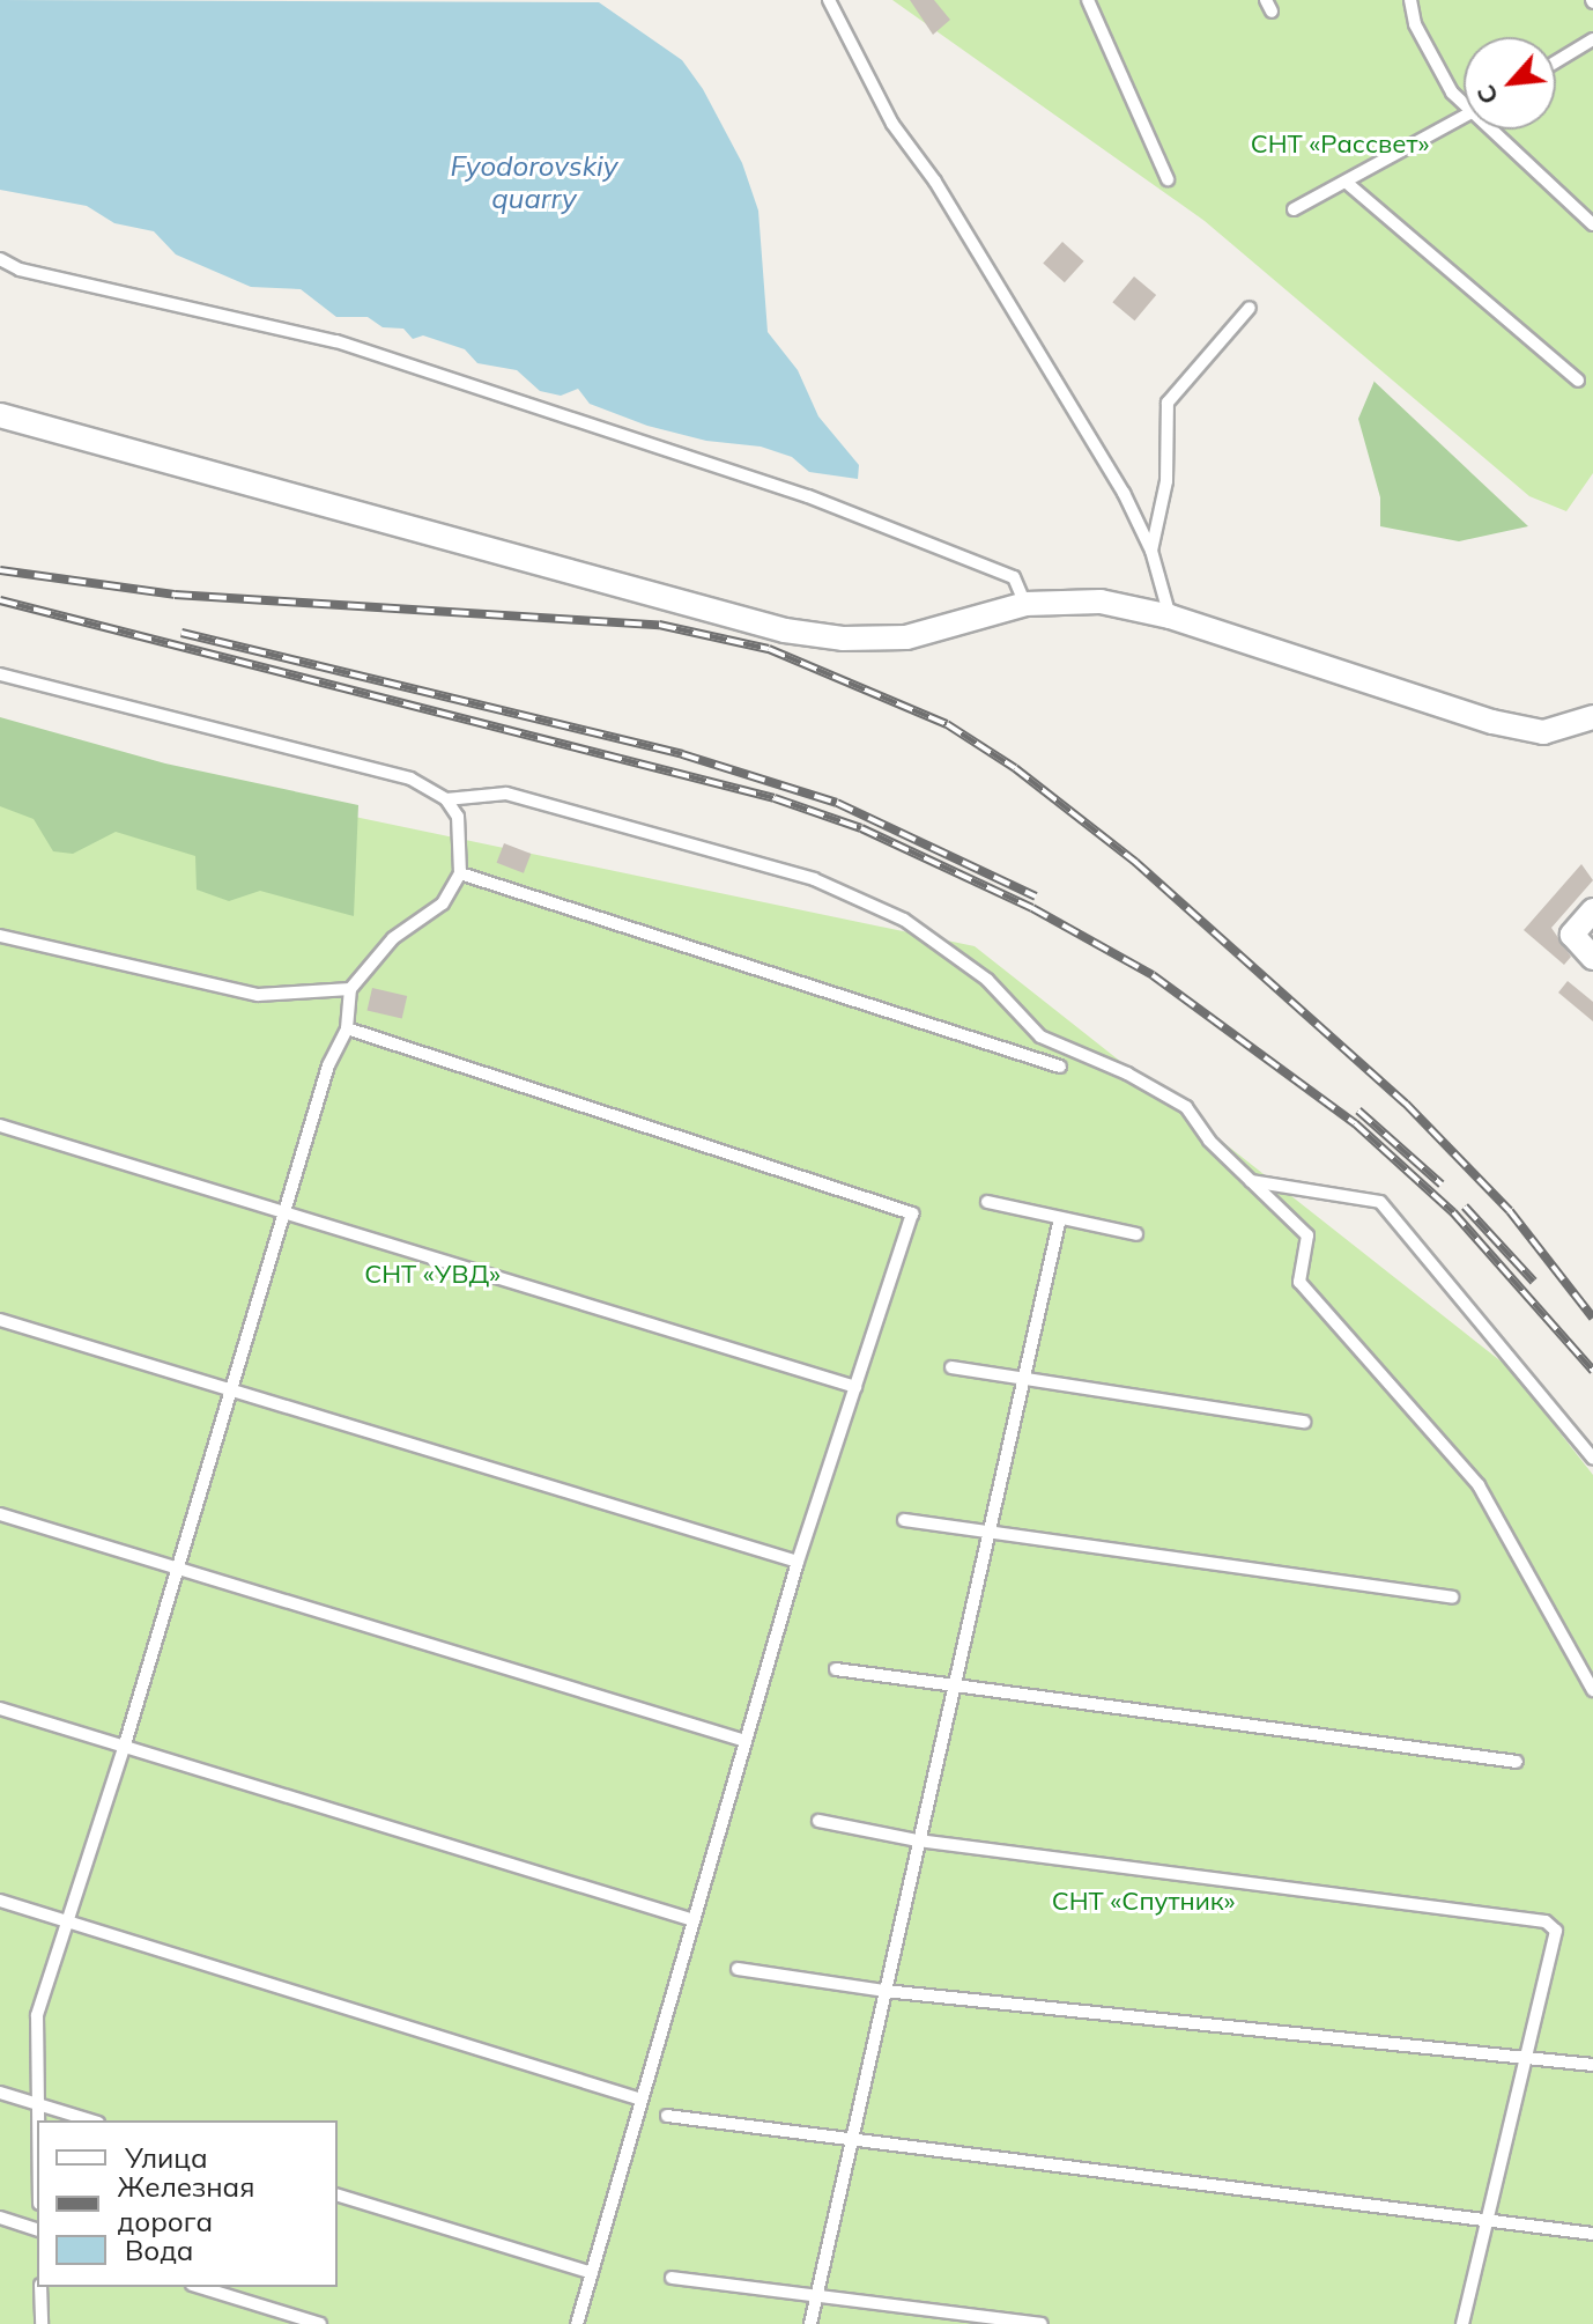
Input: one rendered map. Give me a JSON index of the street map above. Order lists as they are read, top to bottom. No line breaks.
{"water":["Fyodorovskiy quarry"],"parks":["СНТ «Рассвет»","СНТ «УВД»","СНТ «Спутник»"],"legend":["Улица","Железная дорога","Вода"],"north":"bottom left"}
